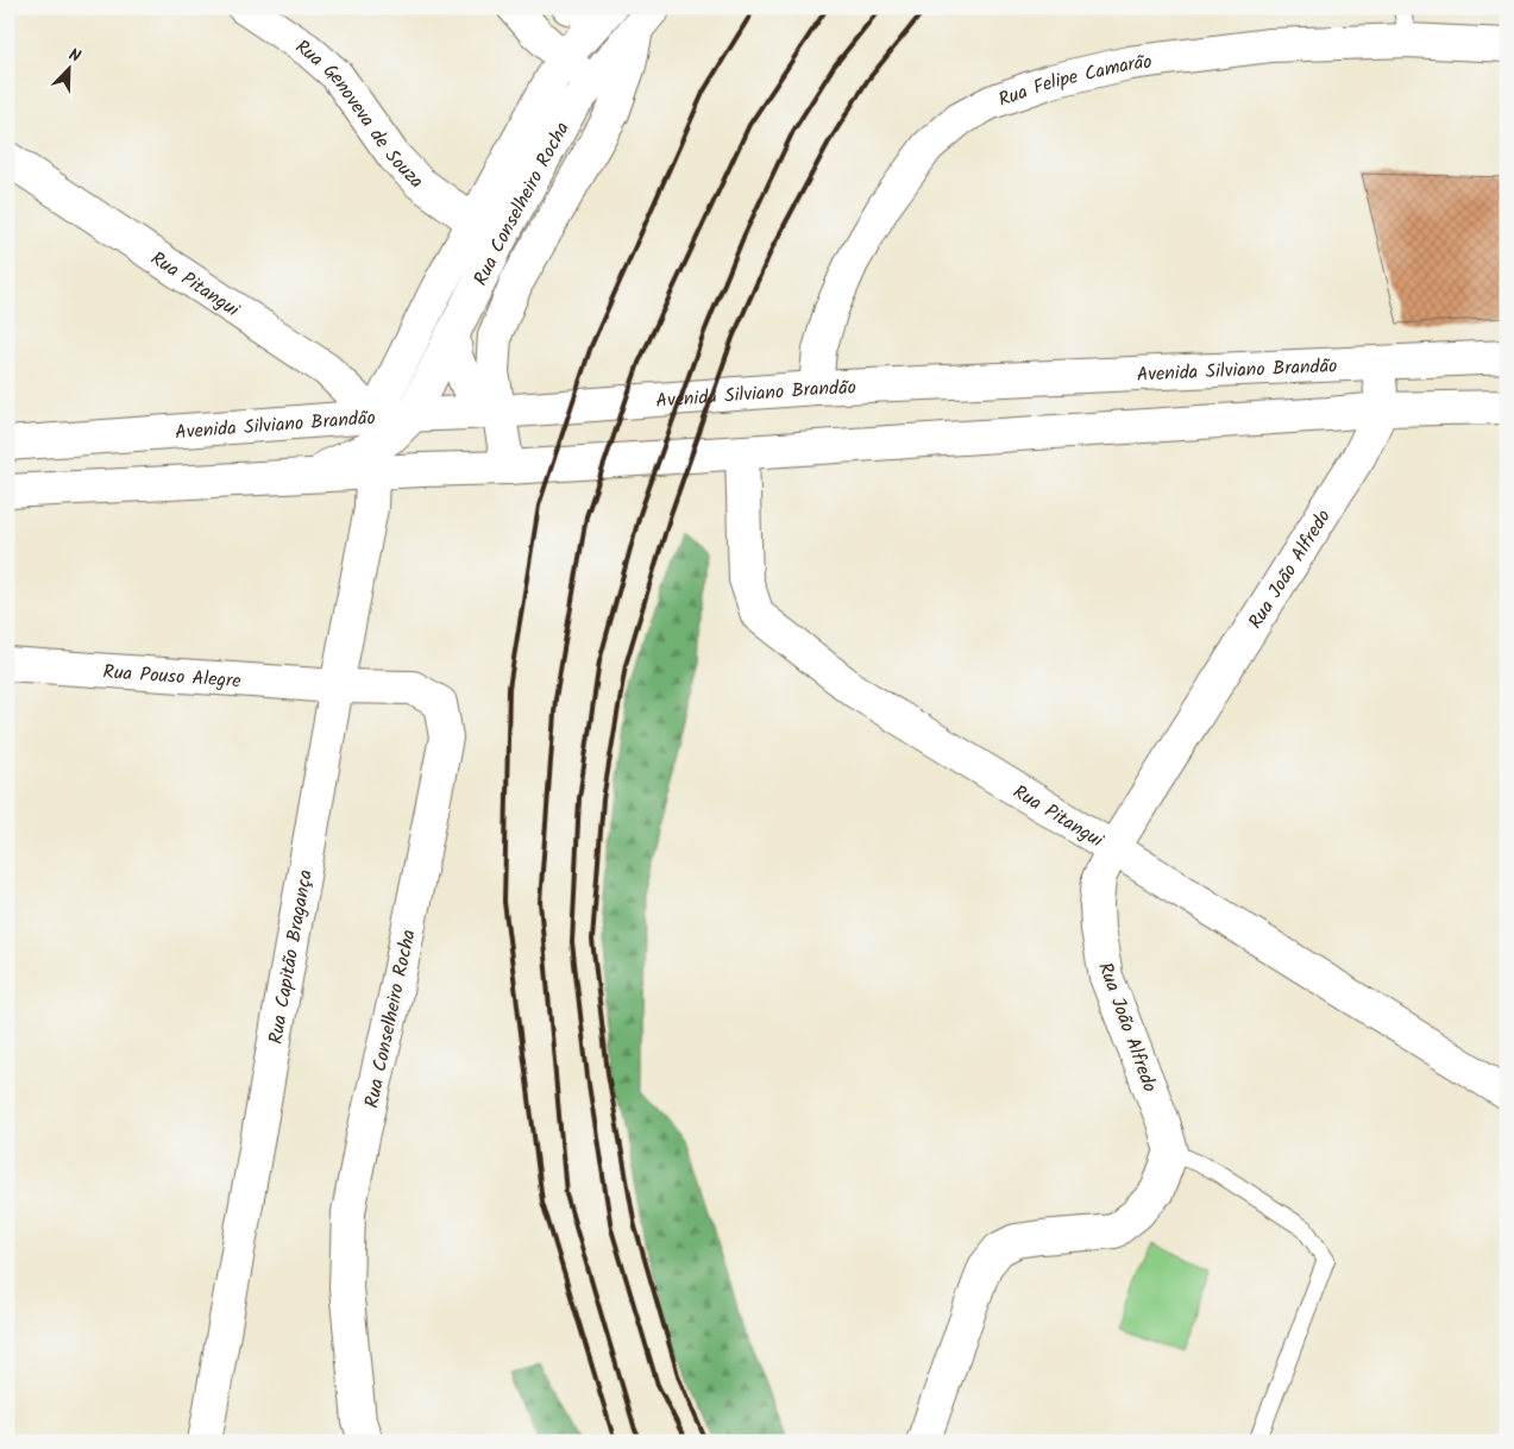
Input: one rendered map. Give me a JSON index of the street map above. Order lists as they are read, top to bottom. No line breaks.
{"streets":{"street":["Rua Felipe Camarão","Rua Genoveva de Souza","Rua Conselheiro Rocha","Rua Pitangui","Avenida Silviano Brandão","Rua João Alfredo","Rua Pouso Alegre","Rua Capitão Bragança"]},"crossings":[["Rua Felipe Camarão","Avenida Silviano Brandão"],["Rua Genoveva de Souza","Rua Conselheiro Rocha"],["Rua Conselheiro Rocha","Rua Pitangui"],["Rua Conselheiro Rocha","Avenida Silviano Brandão"],["Rua Conselheiro Rocha","Rua Pouso Alegre"],["Rua Conselheiro Rocha","Rua Capitão Bragança"],["Rua Pitangui","Avenida Silviano Brandão"],["Rua Pitangui","Rua João Alfredo"],["Rua Pouso Alegre","Rua Capitão Bragança"]],"north":"top right"}
